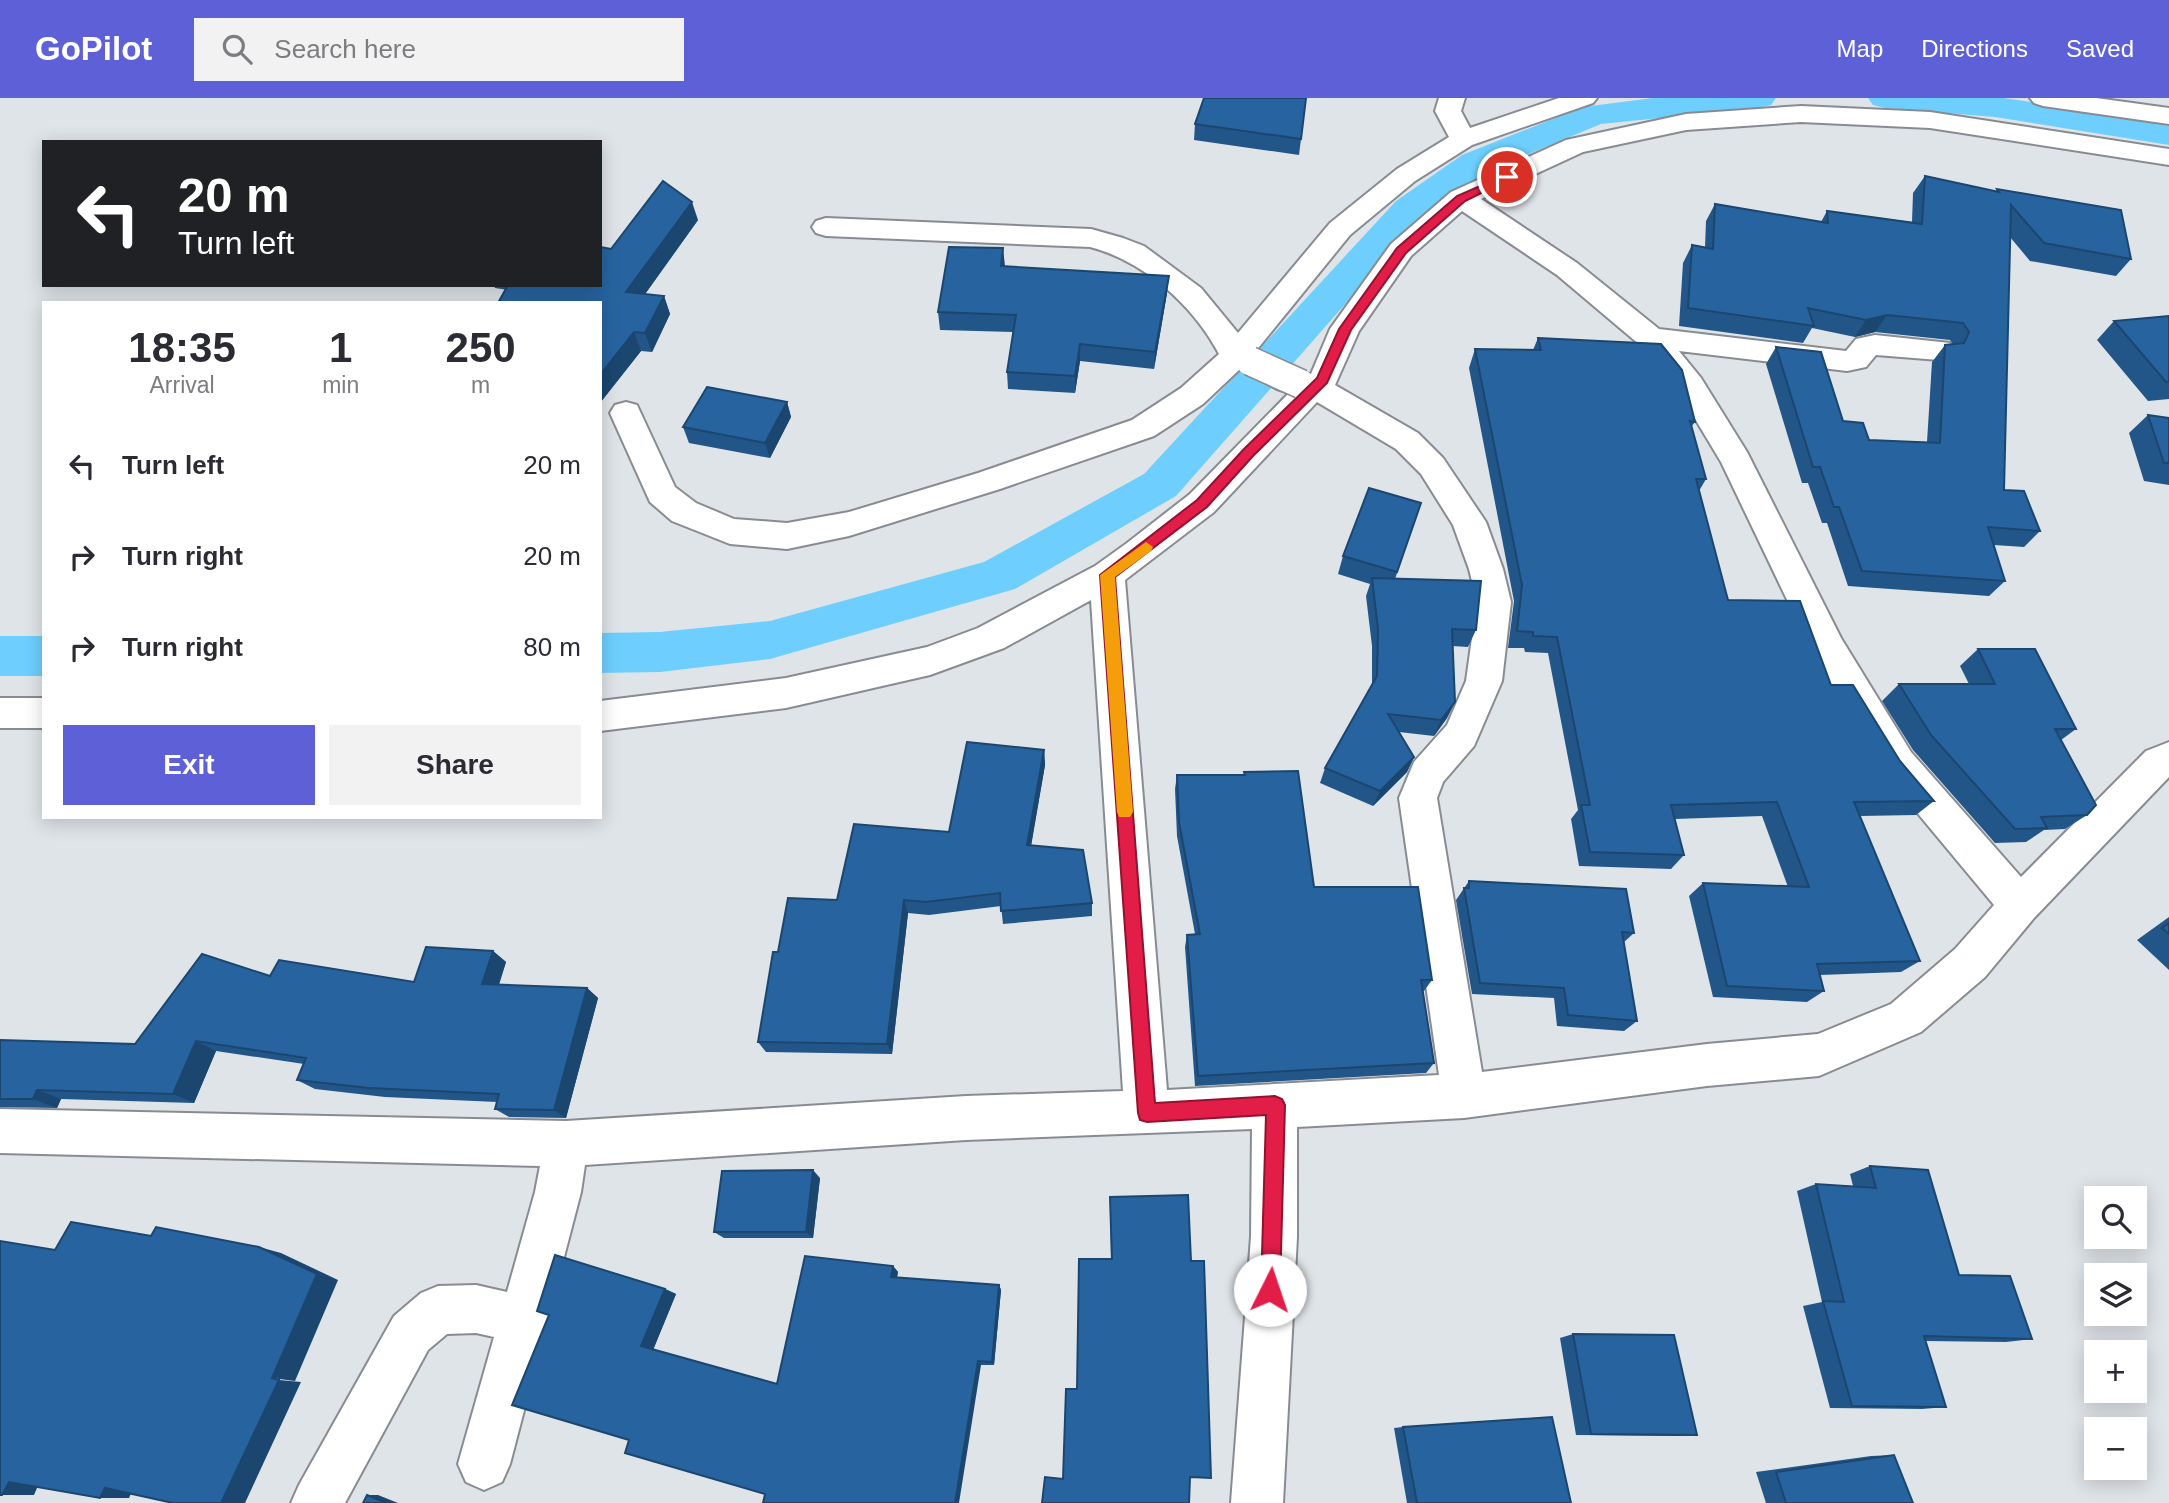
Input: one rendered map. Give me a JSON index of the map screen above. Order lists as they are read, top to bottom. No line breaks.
{"page":{"header":"GoPilot","search":"Search here","nav":["Map","Directions","Saved"],"turn":["20 m","Turn left"],"eta":["18:35","Arrival","1","min","250","m"],"list":[{"name":"Turn left","value":"20 m"},{"name":"Turn right","value":"20 m"},{"name":"Turn right","value":"80 m"}],"buttons":["Exit","Share"],"map_buttons":["+","−"]}}
